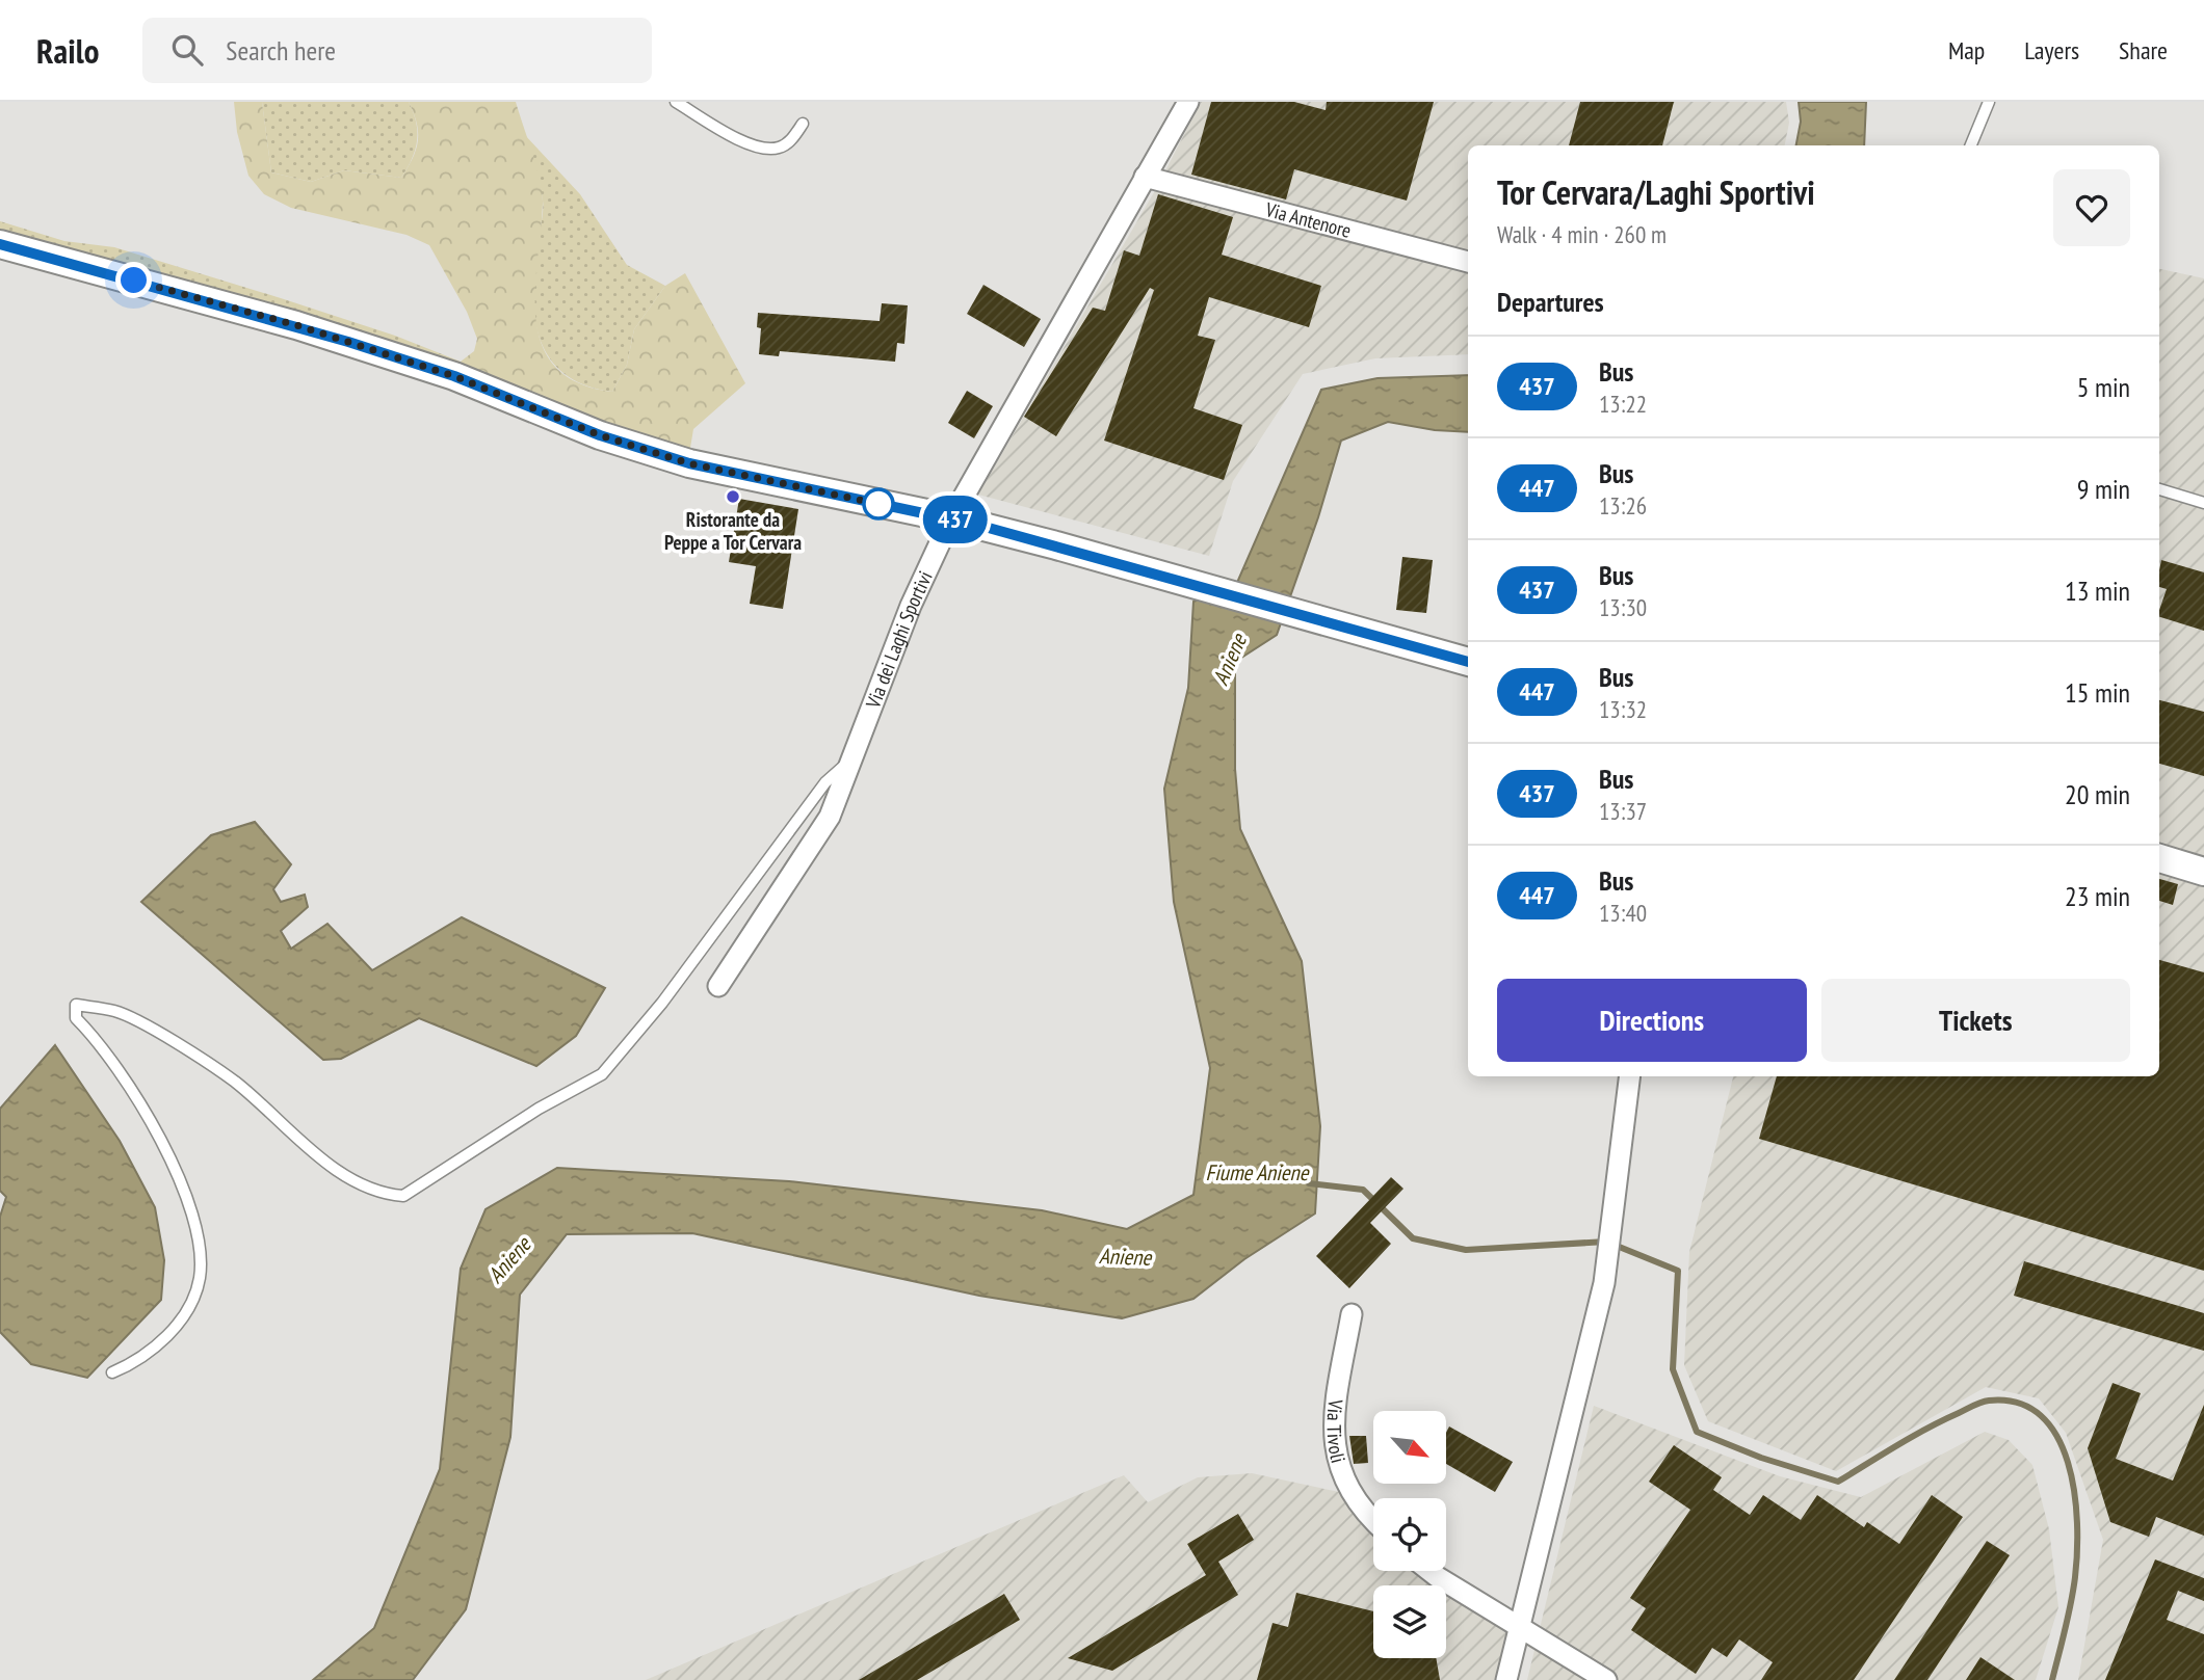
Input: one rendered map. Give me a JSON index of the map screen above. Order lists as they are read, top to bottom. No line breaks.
{"streets":{"street":["Via Antenore","Via dei Laghi Sportivi","Via Tivoli"]},"crossings":[["Via Antenore","Via dei Laghi Sportivi"]],"water":["Aniene","Fiume Aniene"],"places":["Ristorante da Peppe a Tor Cervara"],"lines":["bus line 437"],"north":"bottom right","page":{"header":"Railo","search":"Search here","nav":["Map","Layers","Share"],"on_map":"437","heading":[["Tor Cervara/Laghi Sportivi","Walk · 4 min · 260 m"],"Departures"],"list":[{"mark":"437","name":"Bus","note":"13:22","value":"5 min"},{"mark":"447","name":"Bus","note":"13:26","value":"9 min"},{"mark":"437","name":"Bus","note":"13:30","value":"13 min"},{"mark":"447","name":"Bus","note":"13:32","value":"15 min"},{"mark":"437","name":"Bus","note":"13:37","value":"20 min"},{"mark":"447","name":"Bus","note":"13:40","value":"23 min"}],"buttons":["Directions","Tickets"]}}
